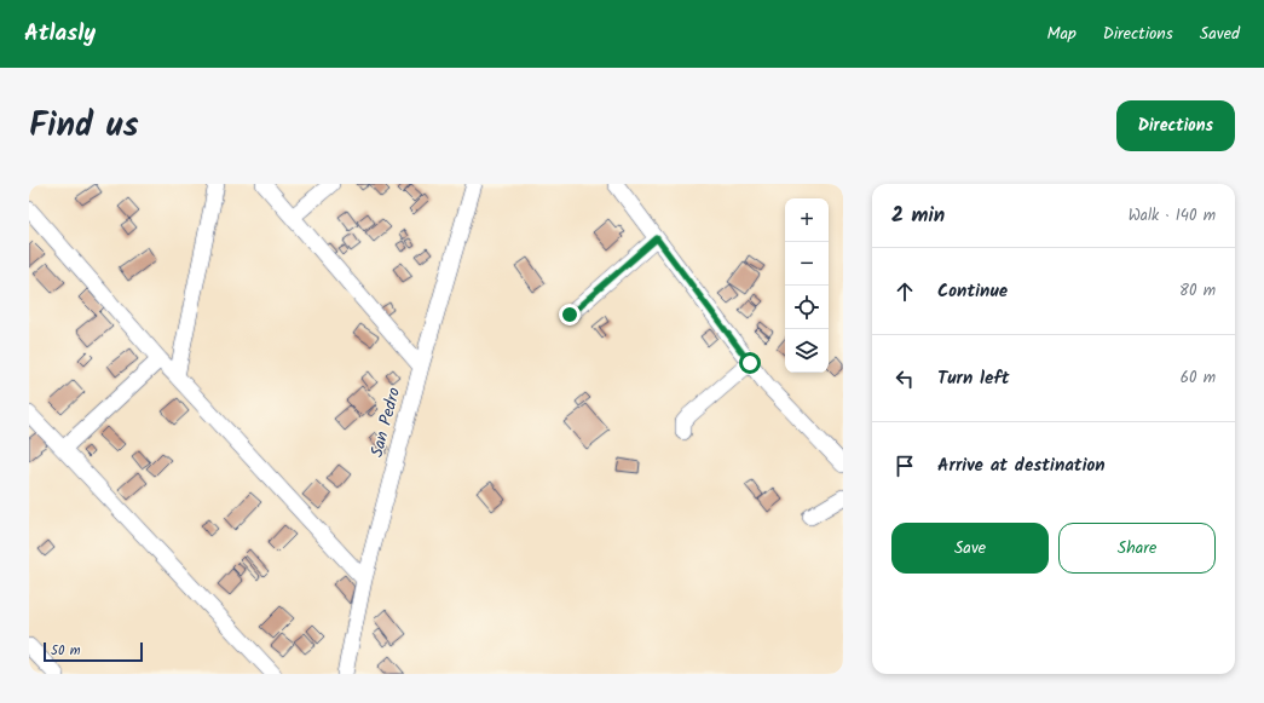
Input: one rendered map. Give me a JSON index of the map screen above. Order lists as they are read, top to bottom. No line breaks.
{"streets":{"street":["San Pedro"]},"scale_bar":"50 m","page":{"header":"Atlasly","nav":["Map","Directions","Saved"],"title":"Find us","buttons":["Directions",["Save","Share"]],"heading":["2 min","Walk · 140 m"],"map_buttons":["+","−"],"list":[["Continue","80 m"],["Turn left","60 m"],"Arrive at destination"],"scale":"50 m"}}
